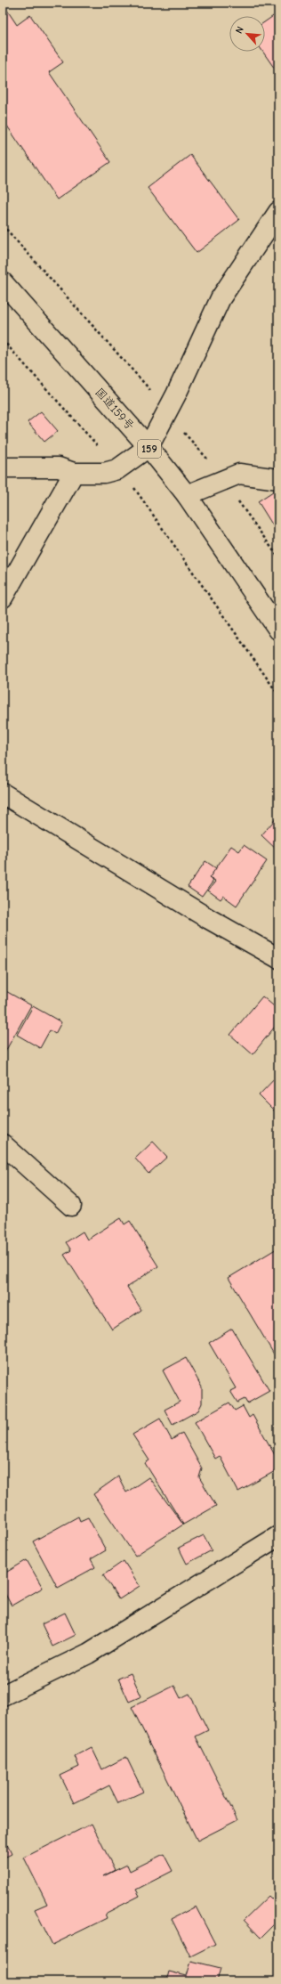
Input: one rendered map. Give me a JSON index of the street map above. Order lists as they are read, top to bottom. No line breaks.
{"streets":{"main road":["国道159号","159"]},"north":"top left"}
